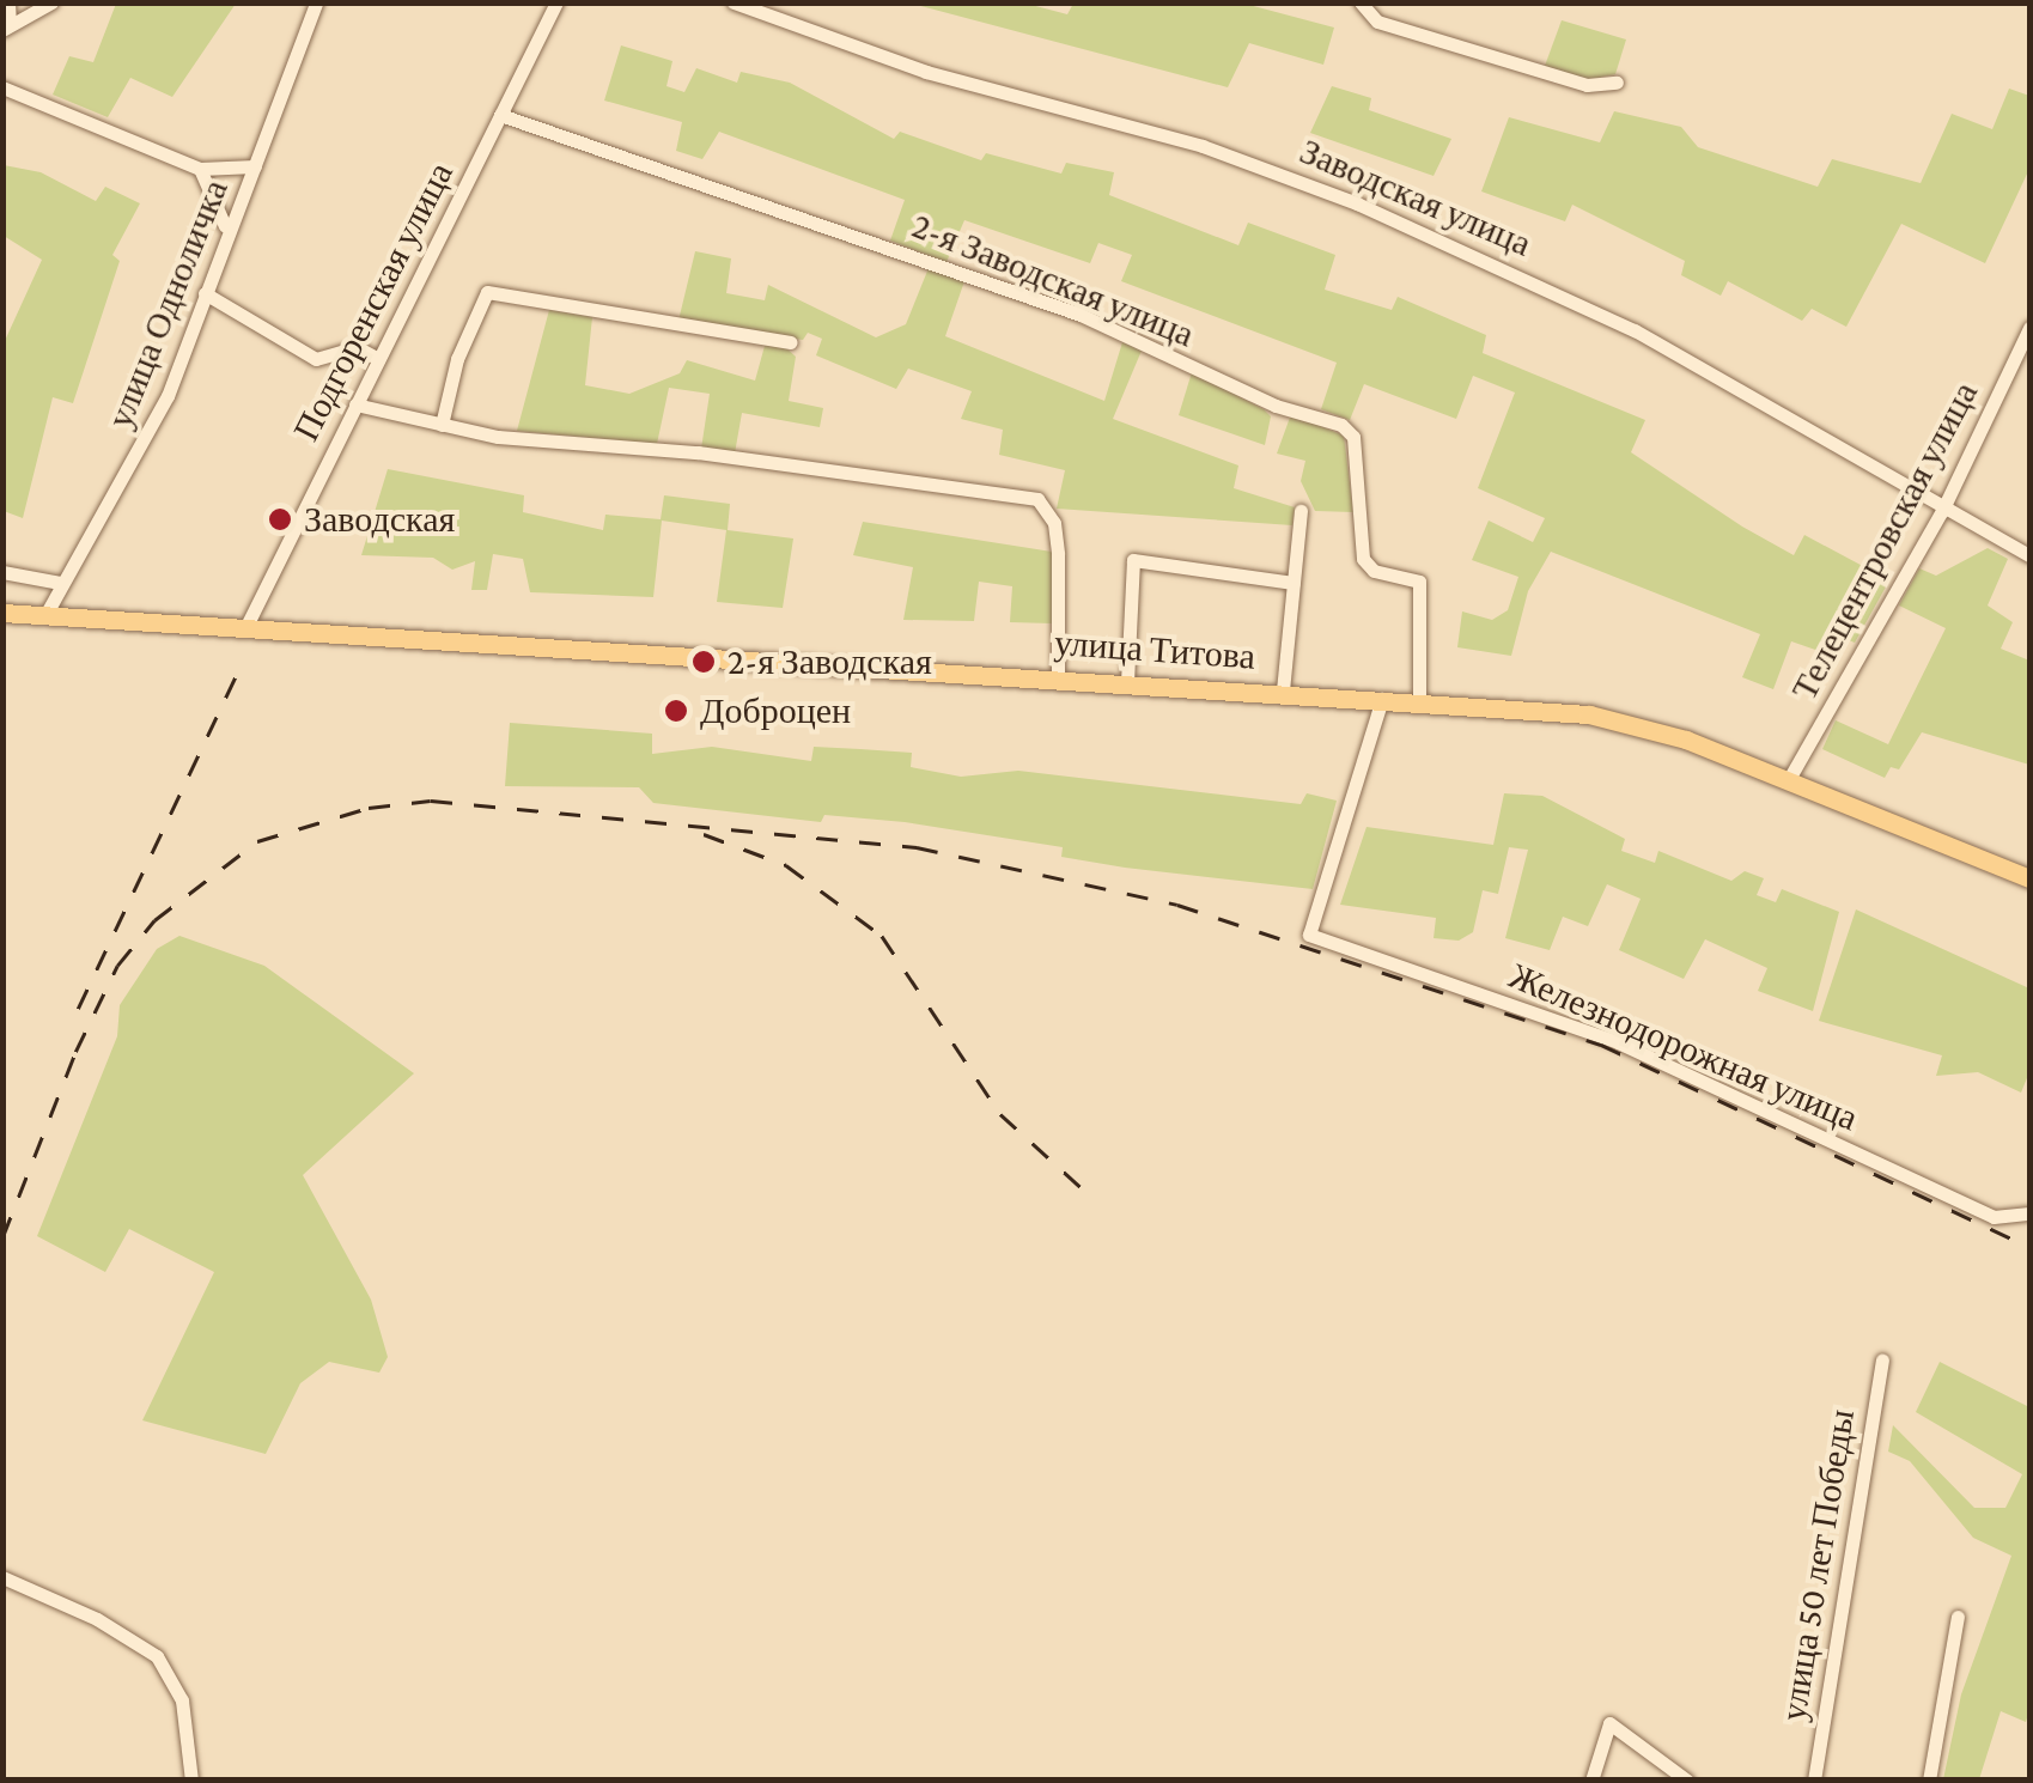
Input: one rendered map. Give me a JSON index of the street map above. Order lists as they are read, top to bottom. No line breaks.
{"streets":{"main road":["улица Титова"],"street":["Заводская улица","2-я Заводская улица","Подгоренская улица","улица Одноличка","Телецентровская улица","Железнодорожная улица","улица 50 лет Победы"]},"crossings":[["Заводская улица","Телецентровская улица"],["2-я Заводская улица","Подгоренская улица"],["2-я Заводская улица","улица Титова"],["Подгоренская улица","улица Титова"],["улица Одноличка","улица Титова"],["Телецентровская улица","улица Титова"],["улица Титова","Железнодорожная улица"]],"places":["Заводская","2-я Заводская","Доброцен"]}
